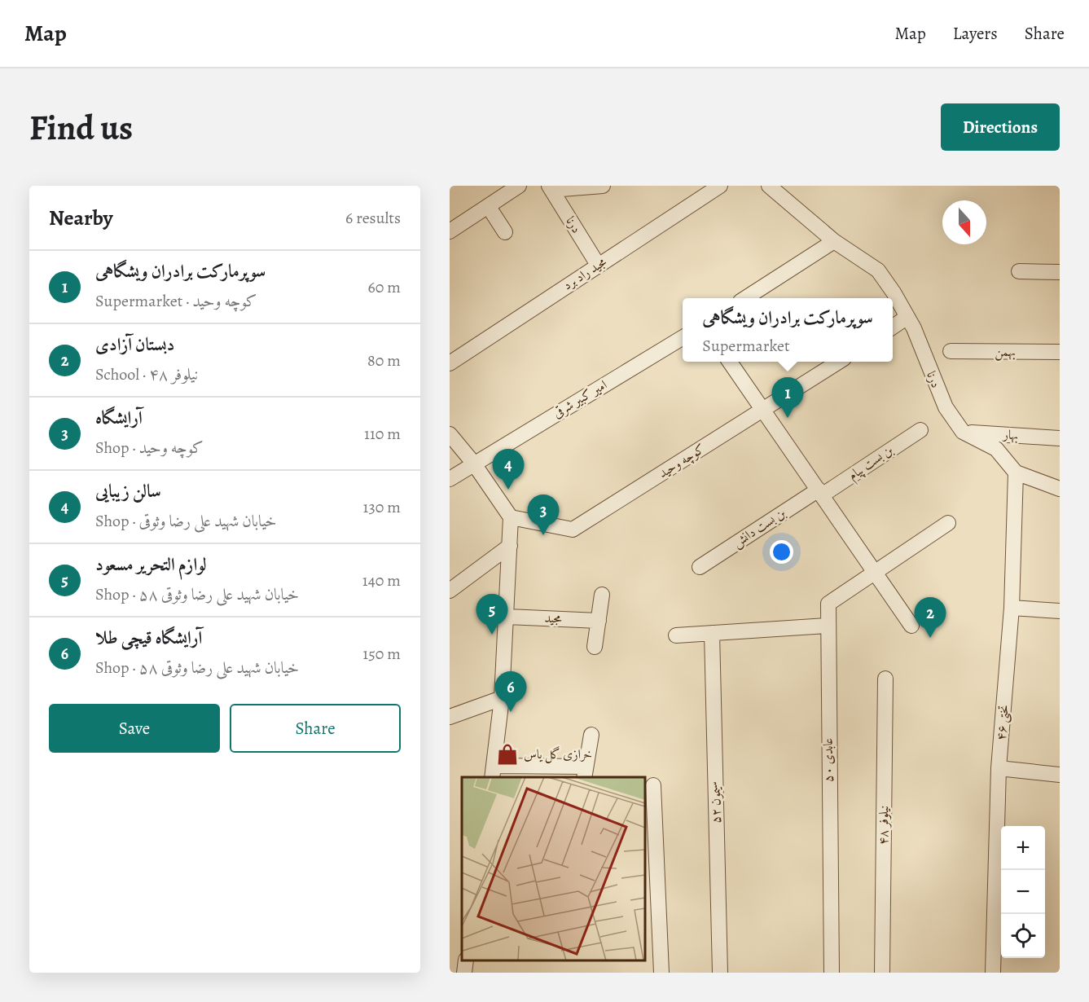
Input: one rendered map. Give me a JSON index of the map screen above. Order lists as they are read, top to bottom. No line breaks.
{"streets":{"street":["درنا","مجید راد برد","بهمن","امیر کبیر شرقی","بهار","کوچه وحید","بن بست پیام","بن بست دانش","مجید","تختی ۴۶","عابدی ۵۰","سیمون ۵۲","نیلوفر ۴۸"]},"crossings":[["درنا","مجید راد برد"],["درنا","بهار"],["درنا","تختی ۴۶"],["بن بست پیام","بن بست دانش"]],"places":{"shop":["خرازی گل یاس"]},"north":"bottom","page":{"header":"Map","nav":["Map","Layers","Share"],"buttons":["Directions",["Save","Share"]],"title":"Find us","heading":["Nearby","6 results"],"list":[{"mark":"1","name":"سوپرمارکت برادران ویشگاهی","note":"Supermarket · کوچه وحید","value":"60 m"},{"mark":"2","name":"دبستان آزادی","note":"School · نیلوفر ۴۸","value":"80 m"},{"mark":"3","name":"آرایشگاه","note":"Shop · کوچه وحید","value":"110 m"},{"mark":"4","name":"سالن زیبایی","note":"Shop · خیابان شهید علی رضا وثوقی","value":"130 m"},{"mark":"5","name":"لوازم التحریر مسعود","note":"Shop · خیابان شهید علی رضا وثوقی ۵۸","value":"140 m"},{"mark":"6","name":"آرایشگاه قیچی طلا","note":"Shop · خیابان شهید علی رضا وثوقی ۵۸","value":"150 m"}],"popup":["سوپرمارکت برادران ویشگاهی","Supermarket"],"pins":["1","4","3","5","2","6"],"map_buttons":["+","−"]}}
